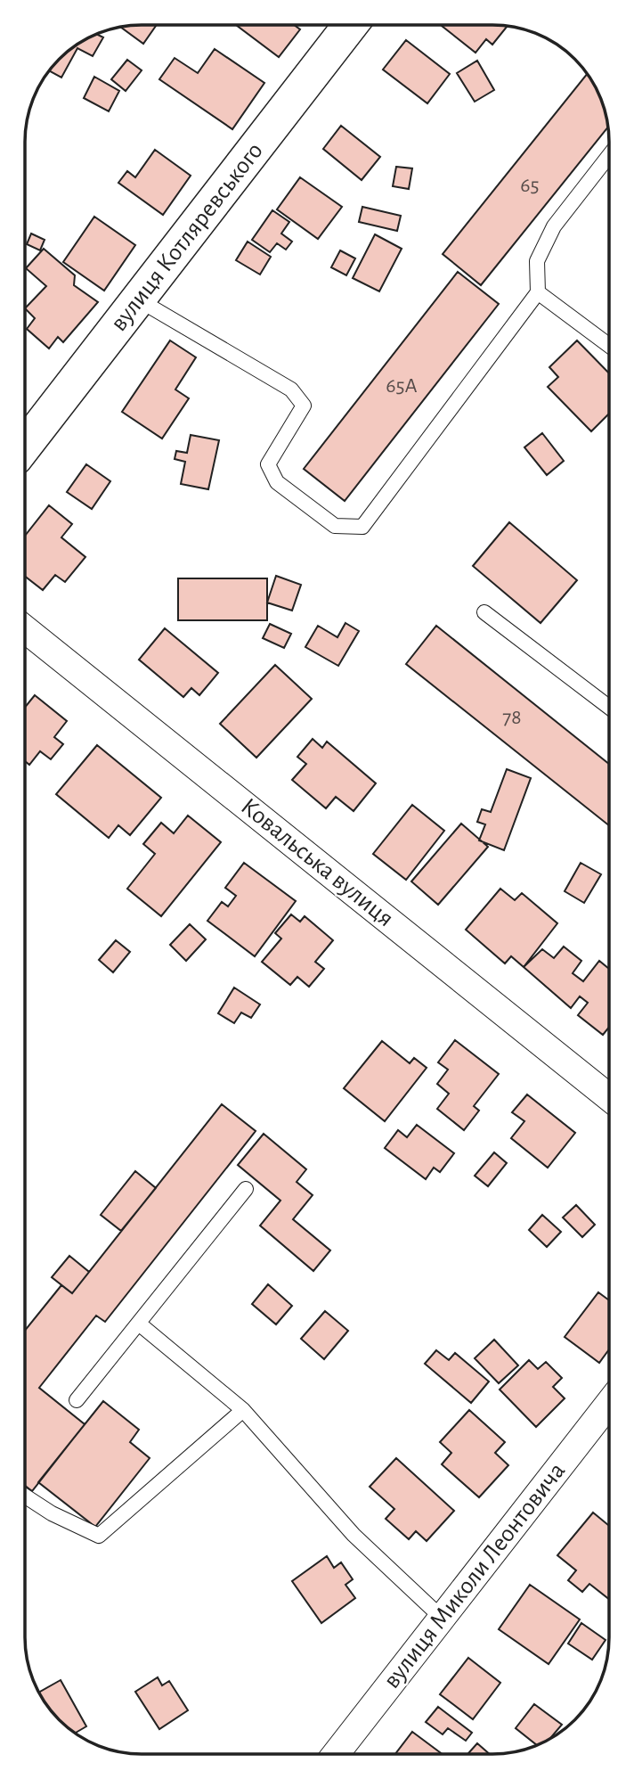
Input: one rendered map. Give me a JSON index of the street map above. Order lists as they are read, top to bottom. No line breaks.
{"streets":{"main road":["вулиця Котляревського"],"street":["Ковальська вулиця","вулиця Миколи Леонтовича"]},"house_numbers":["65","65А","78"]}
